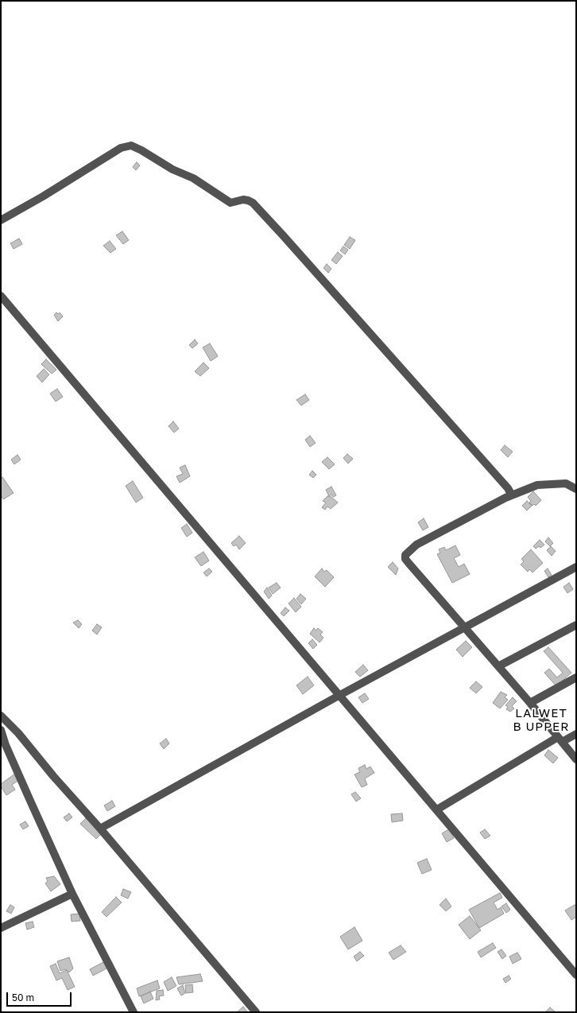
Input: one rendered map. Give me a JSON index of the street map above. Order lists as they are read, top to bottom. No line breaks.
{"districts":["LALWET B UPPER"],"scale_bar":"50 m"}
